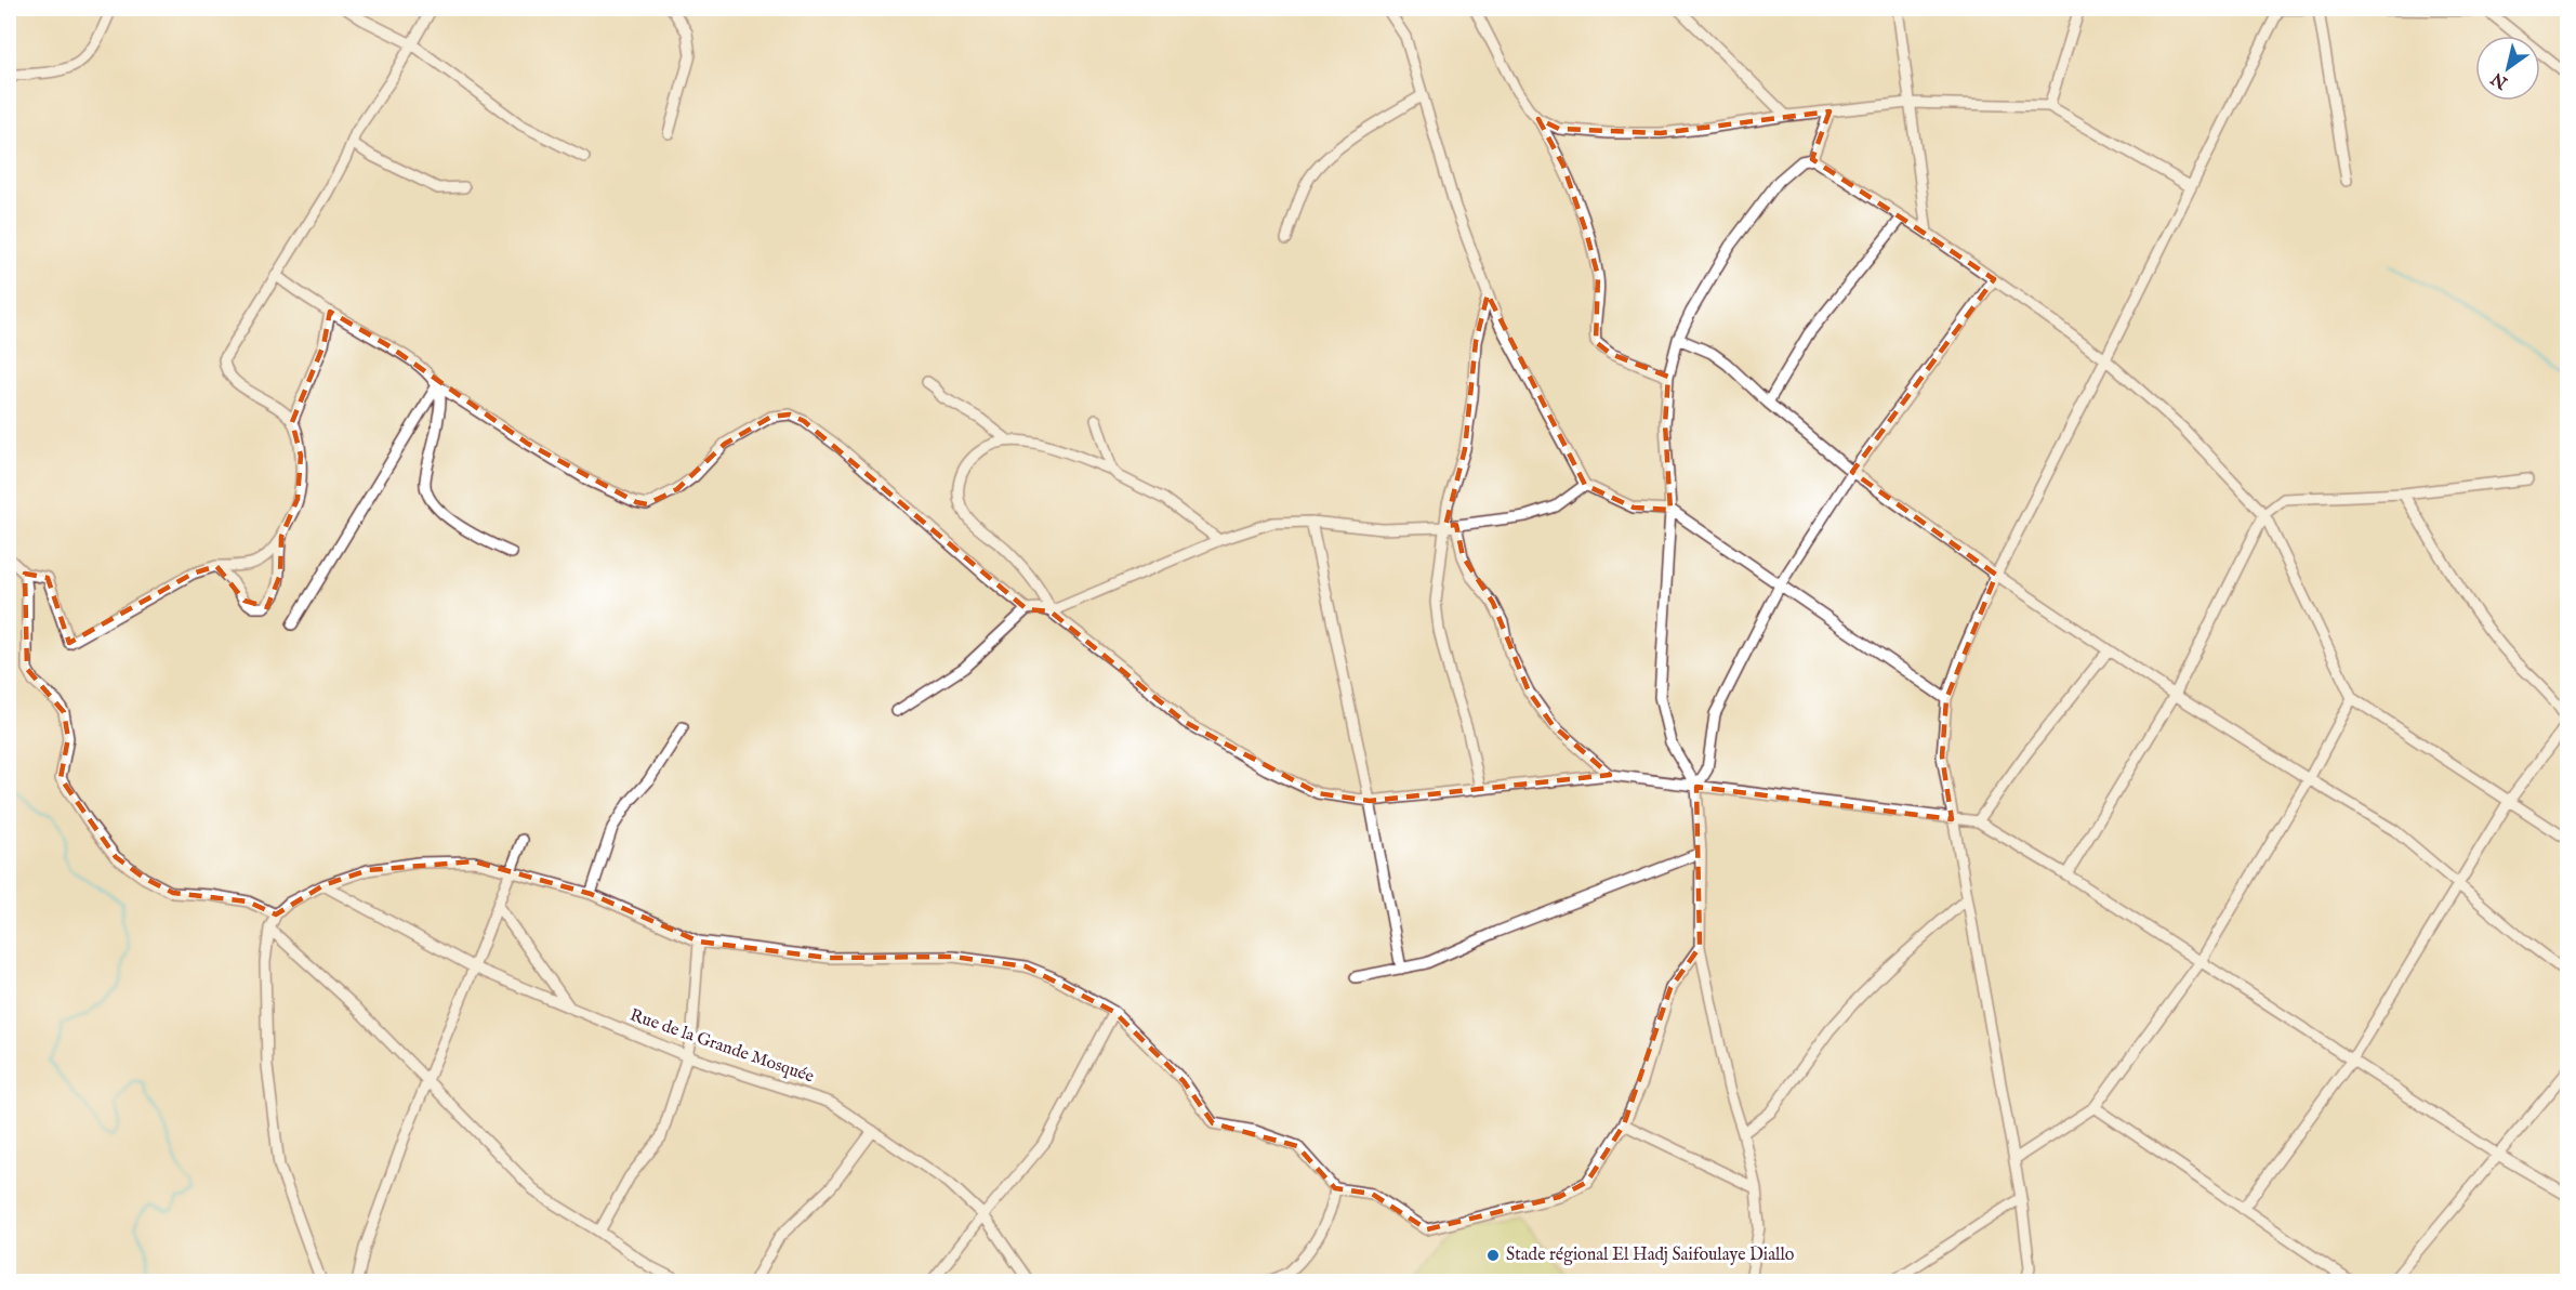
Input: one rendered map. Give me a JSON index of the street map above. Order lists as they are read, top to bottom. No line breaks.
{"streets":{"street":["Rue de la Grande Mosquée"]},"places":["Stade régional El Hadj Saifoulaye Diallo"],"north":"bottom left"}
